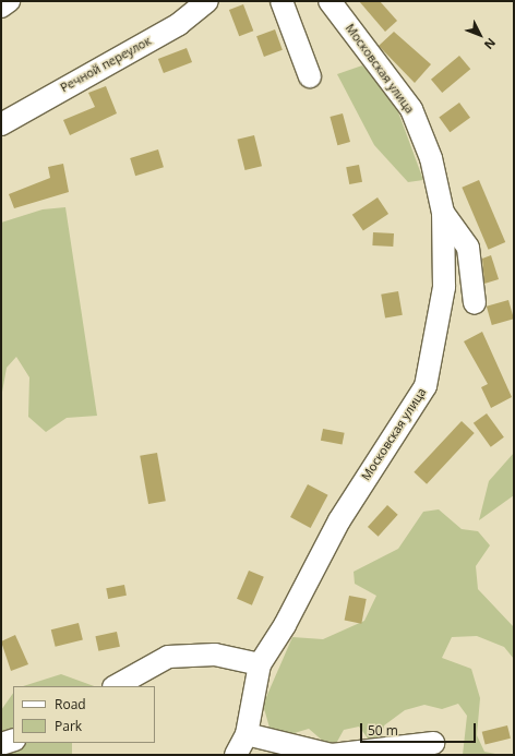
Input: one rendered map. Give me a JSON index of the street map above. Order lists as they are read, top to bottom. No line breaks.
{"streets":{"street":["Речной переулок","Московская улица"]},"legend":["Road","Park"],"scale_bar":"50 m","north":"bottom right"}
